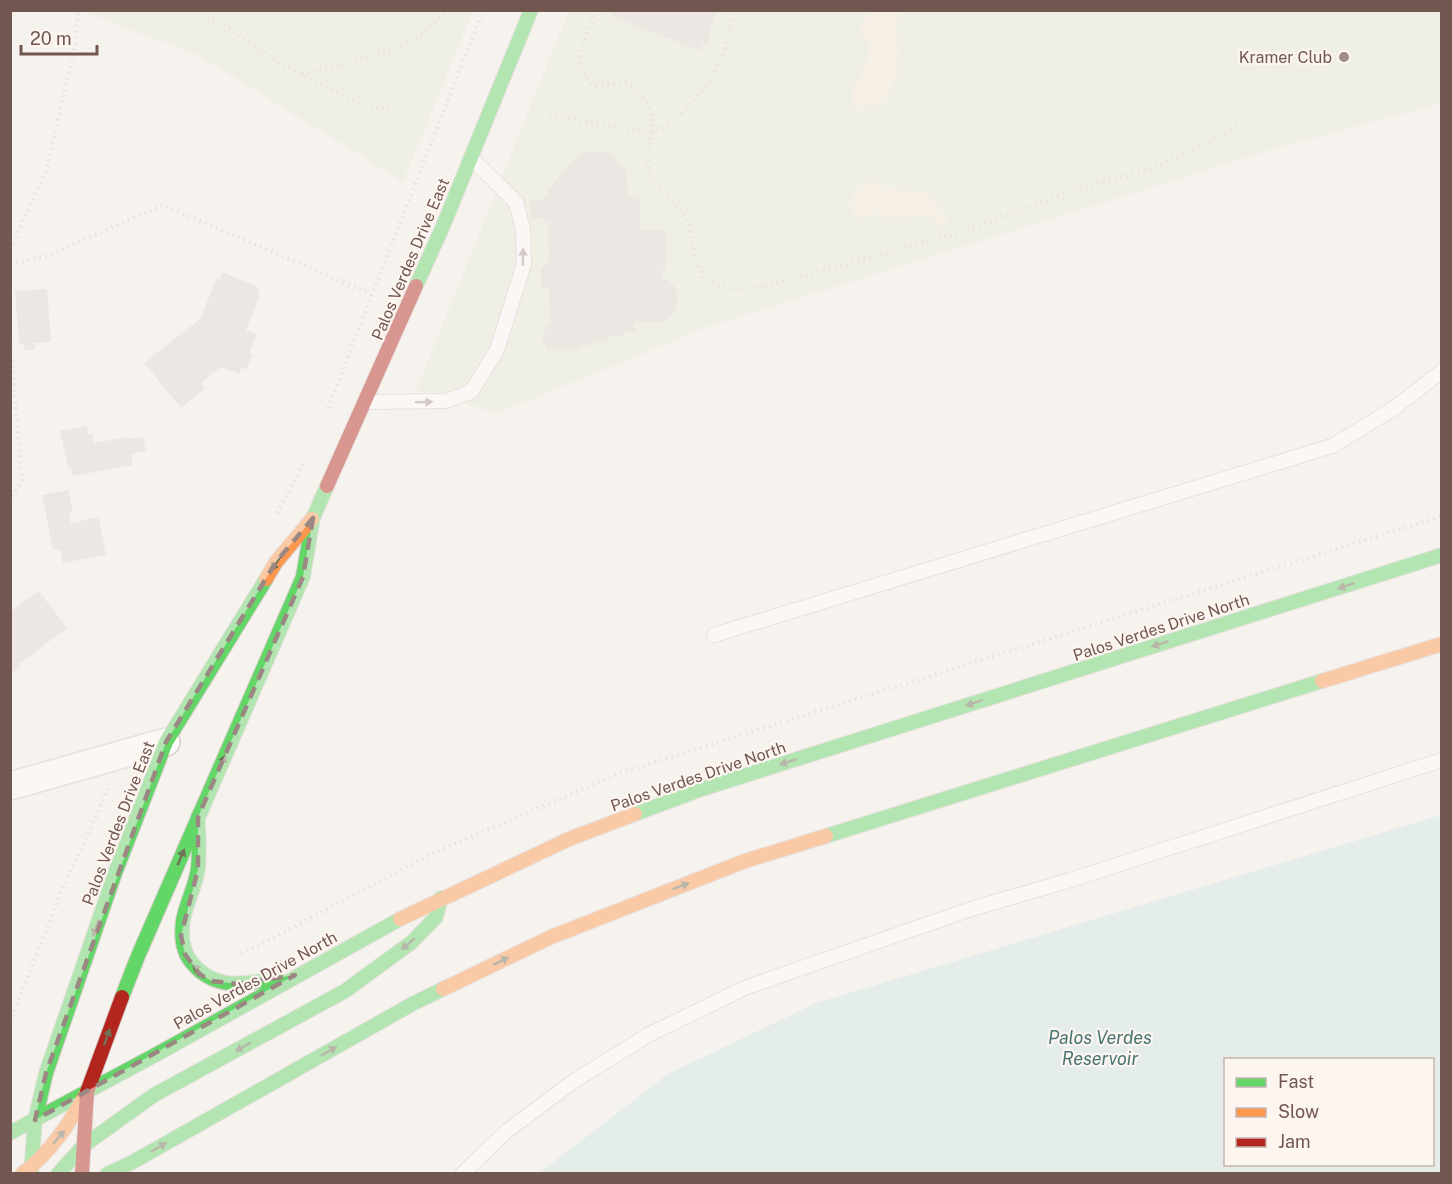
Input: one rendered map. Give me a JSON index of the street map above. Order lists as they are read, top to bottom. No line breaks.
{"streets":{"main road":["Palos Verdes Drive East","Palos Verdes Drive North"]},"crossings":[["Palos Verdes Drive East","Palos Verdes Drive North"]],"water":["Palos Verdes Reservoir"],"places":["Kramer Club"],"legend":["Fast","Slow","Jam"],"scale_bar":"20 m"}
